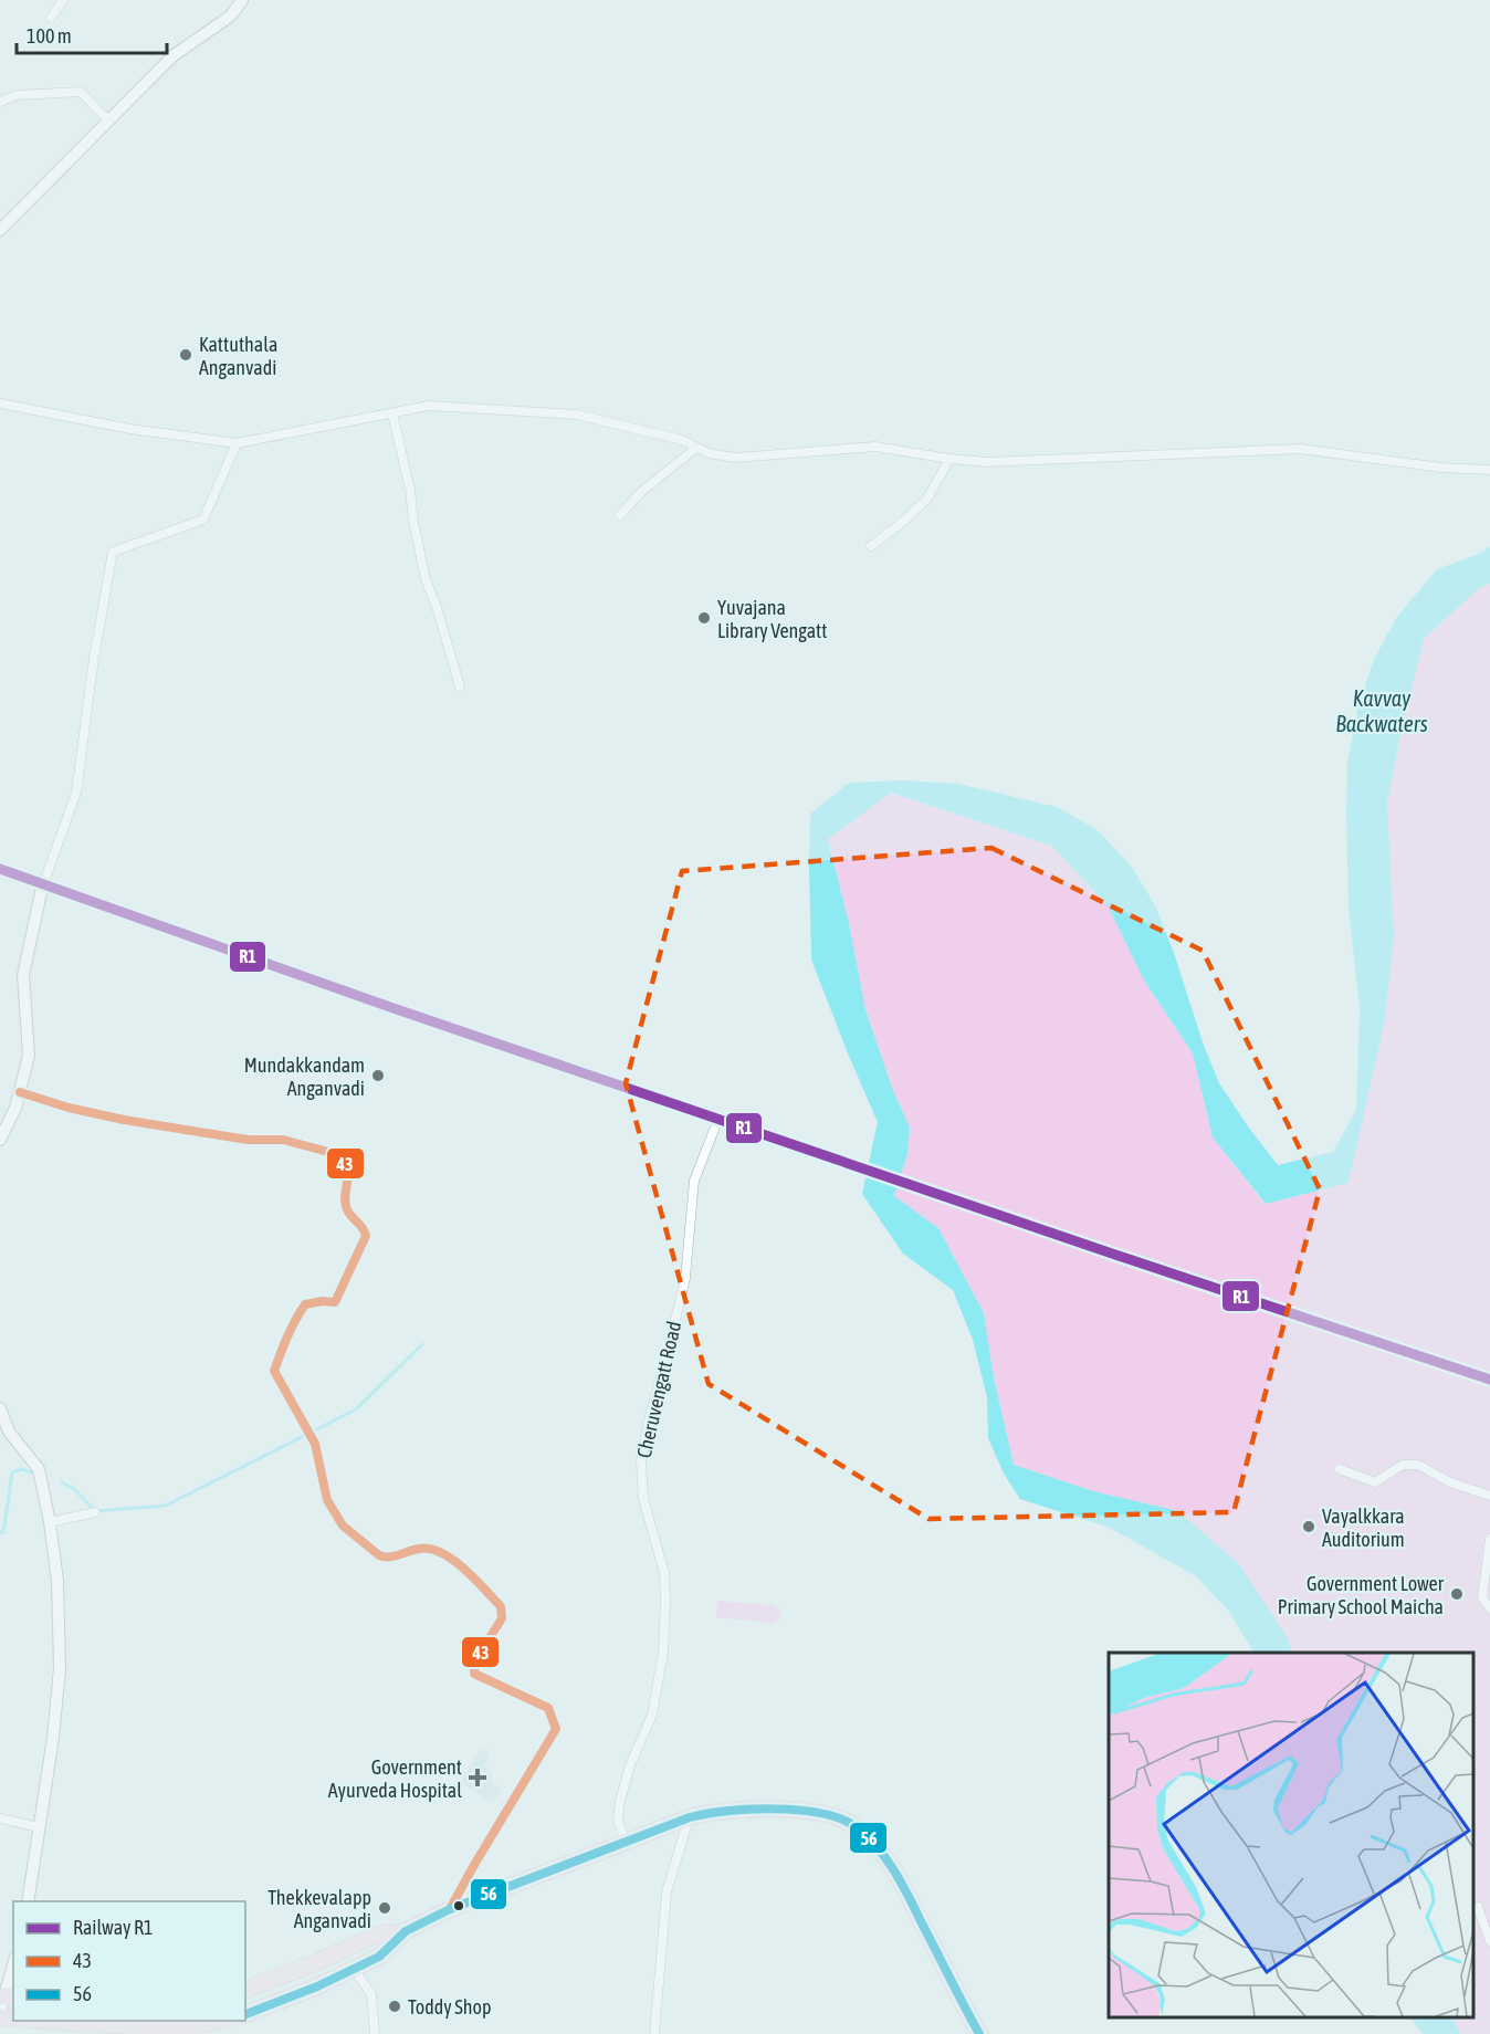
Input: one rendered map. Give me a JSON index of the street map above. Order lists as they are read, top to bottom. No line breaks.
{"streets":{"street":["Cheruvengatt Road"]},"water":["Kavvay Backwaters"],"places":{"other":["Kattuthala Anganvadi","Yuvajana Library Vengatt","Mundakkandam Anganvadi","Vayalkkara Auditorium","Government Lower Primary School Maicha","Thekkevalapp Anganvadi","Toddy Shop"],"health":["Government Ayurveda Hospital"]},"lines":["rail line R1","transit line 43","transit line 56"],"legend":["Railway R1","43","56"],"scale_bar":"100 m"}
